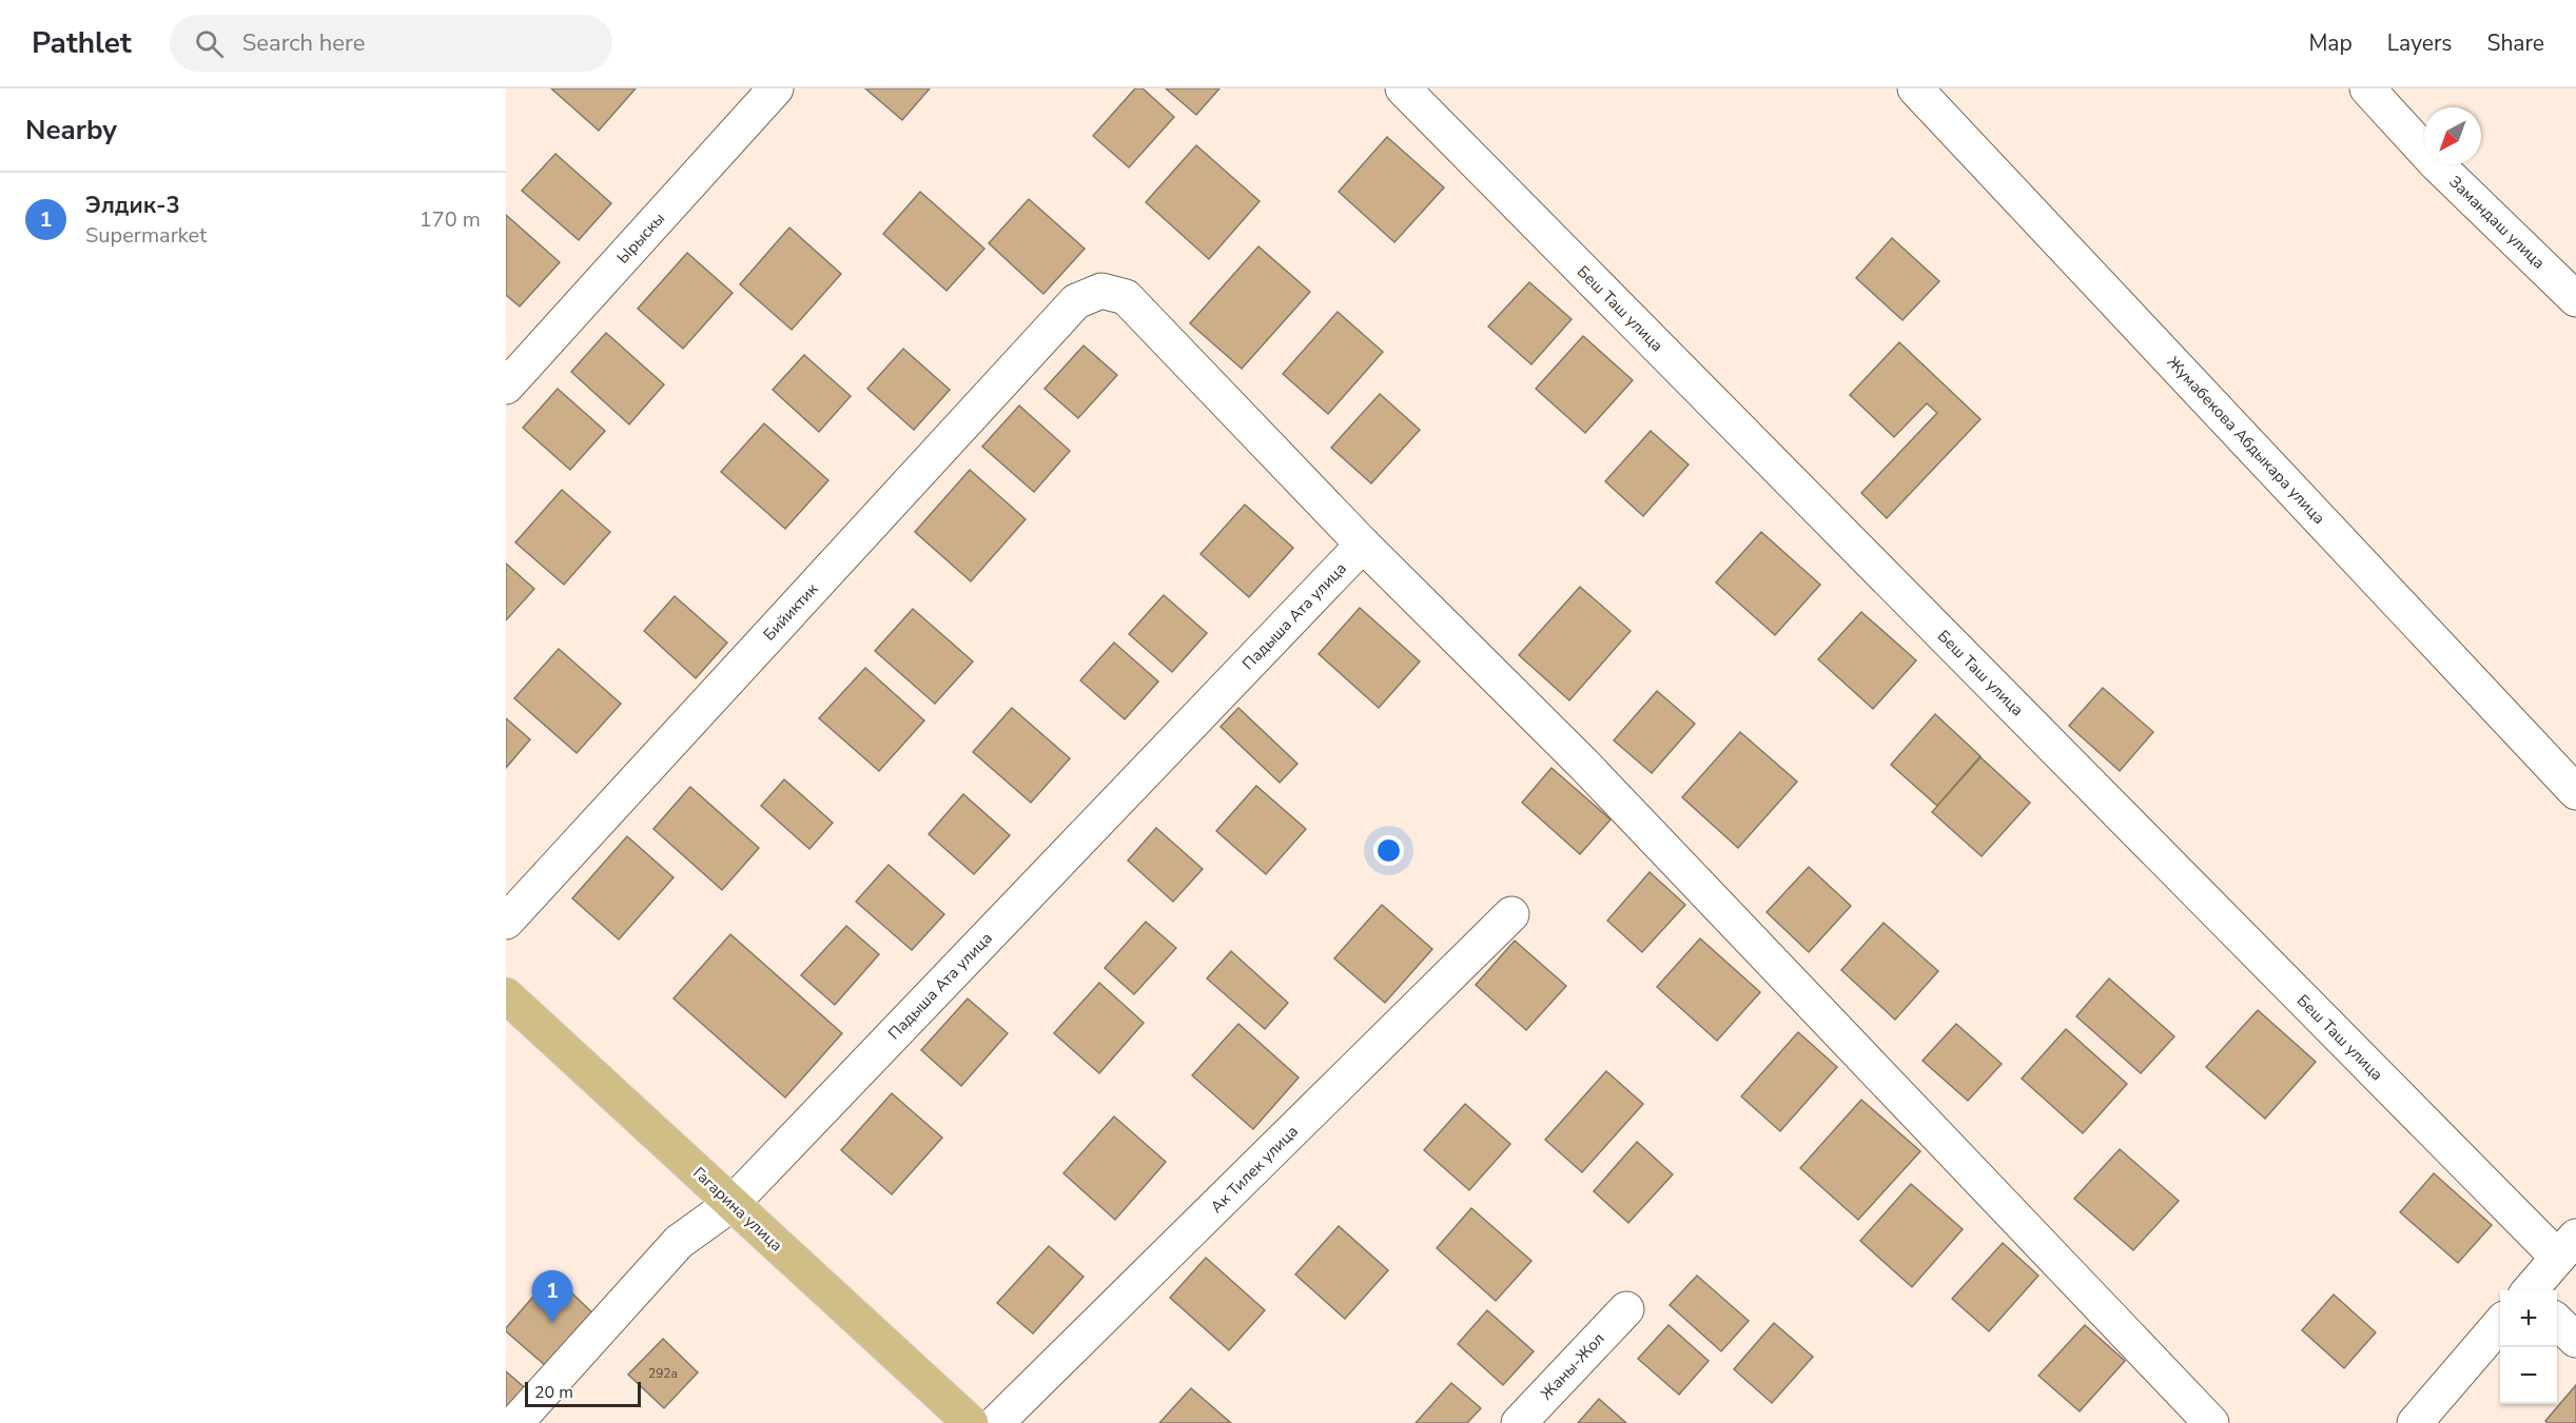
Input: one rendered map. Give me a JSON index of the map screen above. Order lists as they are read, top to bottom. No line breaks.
{"streets":{"main road":["Гагарина улица"],"street":["Замандаш улица","Ырыскы","Беш Таш улица","Жумабекова Абдыкара улица","Бийиктик","Падыша Ата улица","Ак Тилек улица","Жаны-Жол"]},"crossings":[["Бийиктик","Падыша Ата улица"],["Падыша Ата улица","Гагарина улица"]],"house_numbers":["292а"],"scale_bar":"20 m","north":"bottom left","page":{"header":"Pathlet","search":"Search here","nav":["Map","Layers","Share"],"heading":"Nearby","list":[{"mark":"1","name":"Элдик-3","note":"Supermarket","value":"170 m"}],"pins":"1","map_buttons":["+","−"],"scale":"20 m"}}
